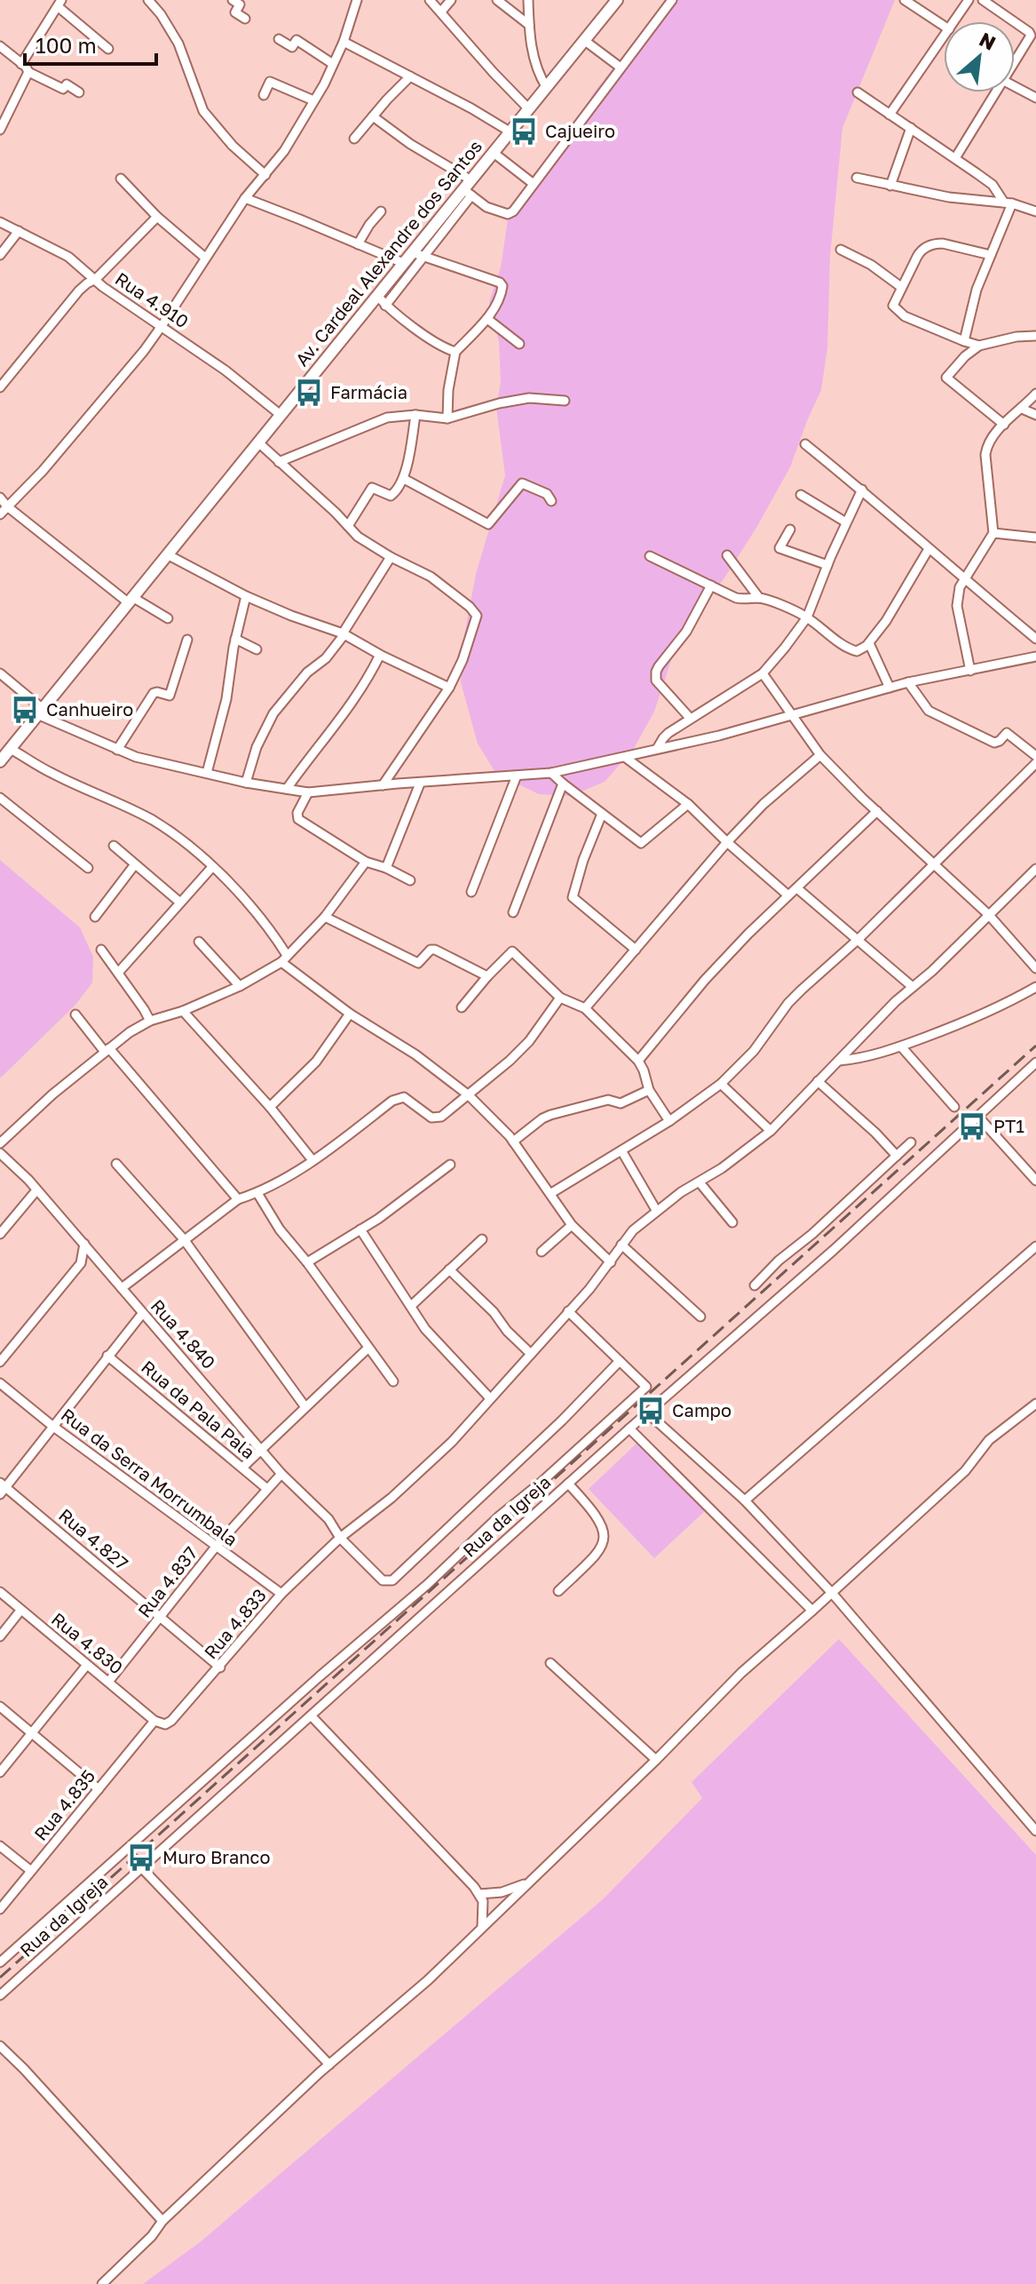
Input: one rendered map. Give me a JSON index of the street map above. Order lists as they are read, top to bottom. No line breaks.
{"streets":{"street":["Av. Cardeal Alexandre dos Santos","Rua 4.910","Rua 4.840","Rua da Pala Pala","Rua da Serra Morrumbala","Rua da Igreja","Rua 4.827","Rua 4.837","Rua 4.833","Rua 4.830","Rua 4.835"]},"crossings":[["Av. Cardeal Alexandre dos Santos","Rua 4.910"],["Rua 4.840","Rua da Igreja"],["Rua 4.840","Rua 4.837"],["Rua 4.840","Rua 4.833"],["Rua da Pala Pala","Rua 4.837"],["Rua da Serra Morrumbala","Rua 4.837"],["Rua da Serra Morrumbala","Rua 4.833"],["Rua 4.827","Rua 4.837"],["Rua 4.827","Rua 4.833"],["Rua 4.837","Rua 4.830"],["Rua 4.833","Rua 4.830"],["Rua 4.833","Rua 4.835"],["Rua 4.830","Rua 4.835"]],"places":{"bus stop":["Cajueiro","Farmácia","Canhueiro","PT1","Campo","Muro Branco"]},"scale_bar":"100 m","north":"top right"}
